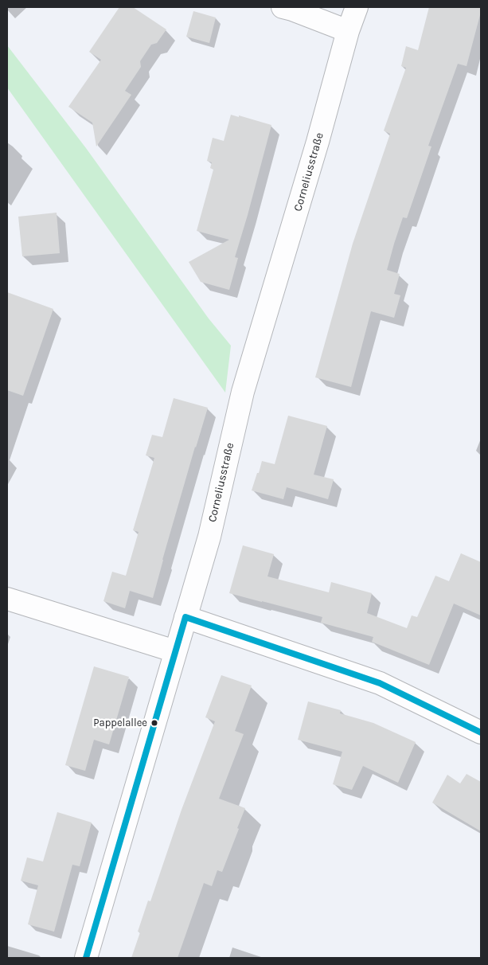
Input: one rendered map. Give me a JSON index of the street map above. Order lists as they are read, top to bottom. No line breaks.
{"streets":{"street":["Corneliusstraße"]},"places":["Pappelallee"]}
